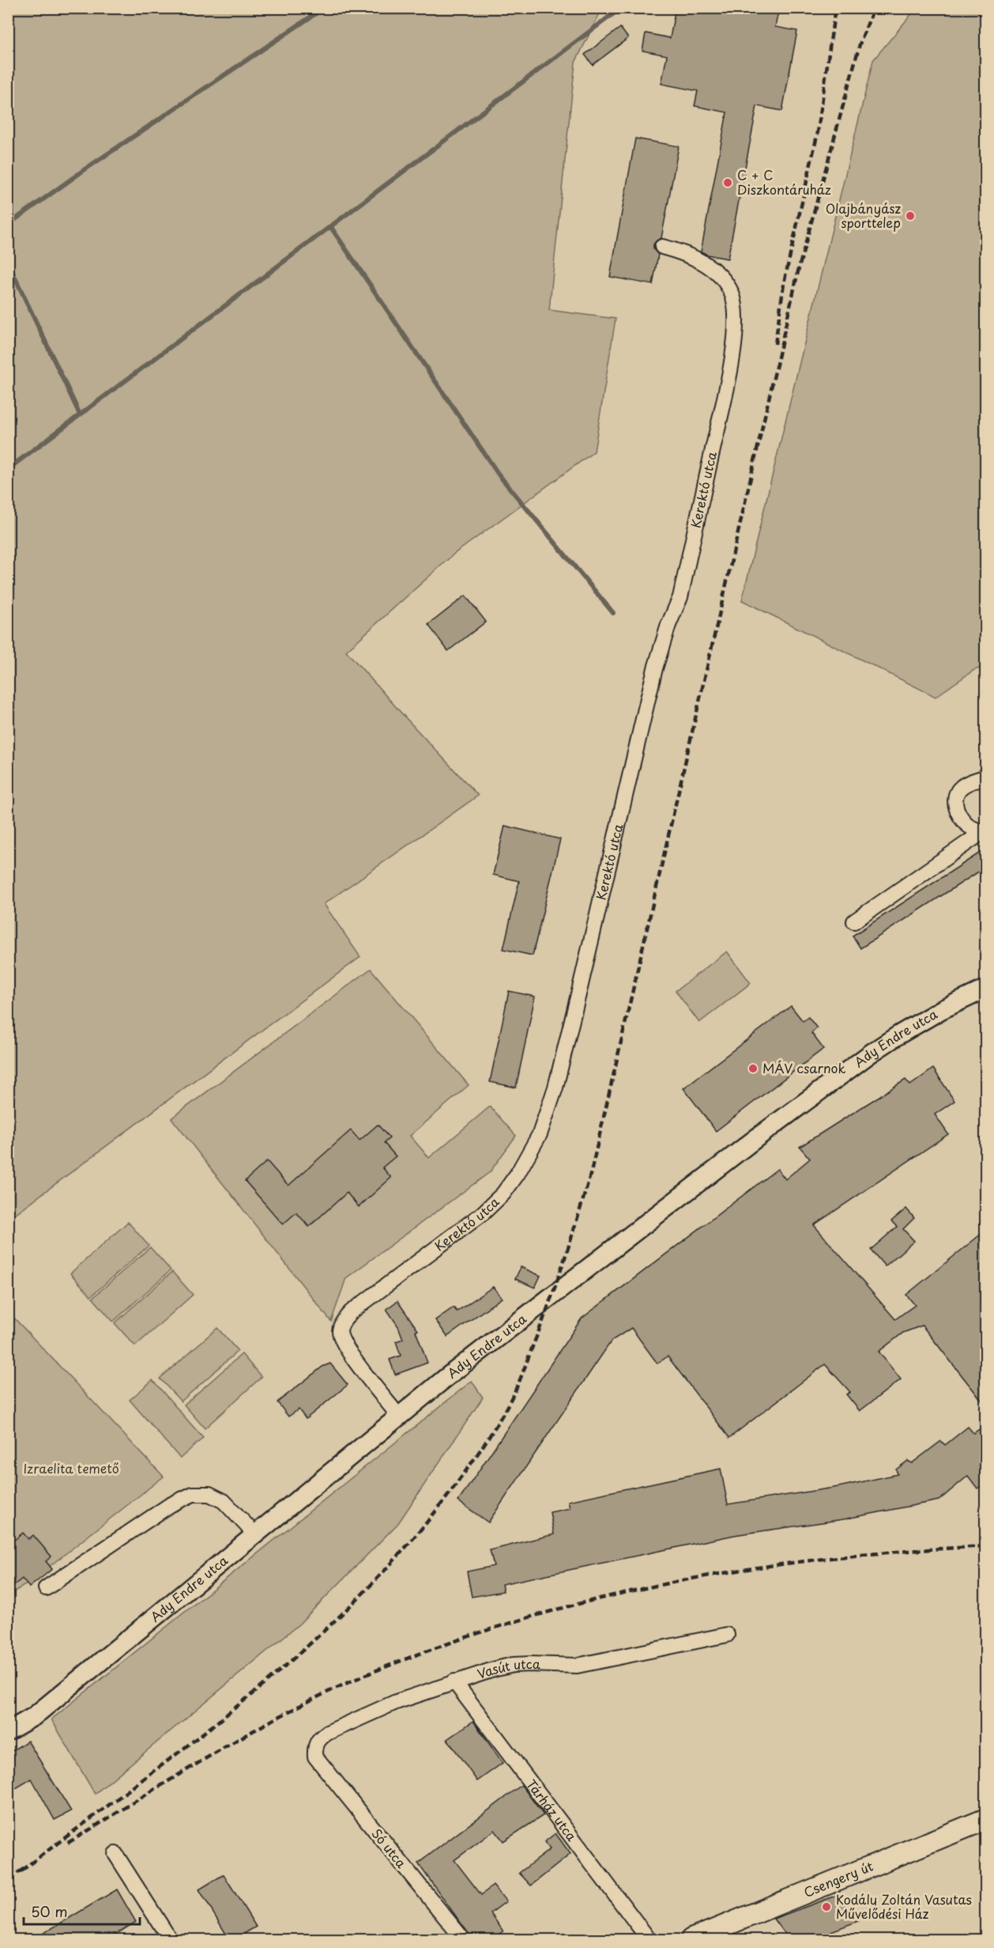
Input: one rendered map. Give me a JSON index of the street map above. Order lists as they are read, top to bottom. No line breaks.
{"streets":{"main road":["Csengery út"],"street":["Kerektó utca","Ady Endre utca","Vasút utca","Tárház utca","Só utca"]},"crossings":[["Kerektó utca","Ady Endre utca"],["Vasút utca","Tárház utca"],["Vasút utca","Só utca"]],"parks":["Izraelita temető"],"places":["C + C Diszkontáruház","Olajbányász sporttelep","MÁV csarnok","Kodály Zoltán Vasutas Művelődési Ház"],"scale_bar":"50 m"}
